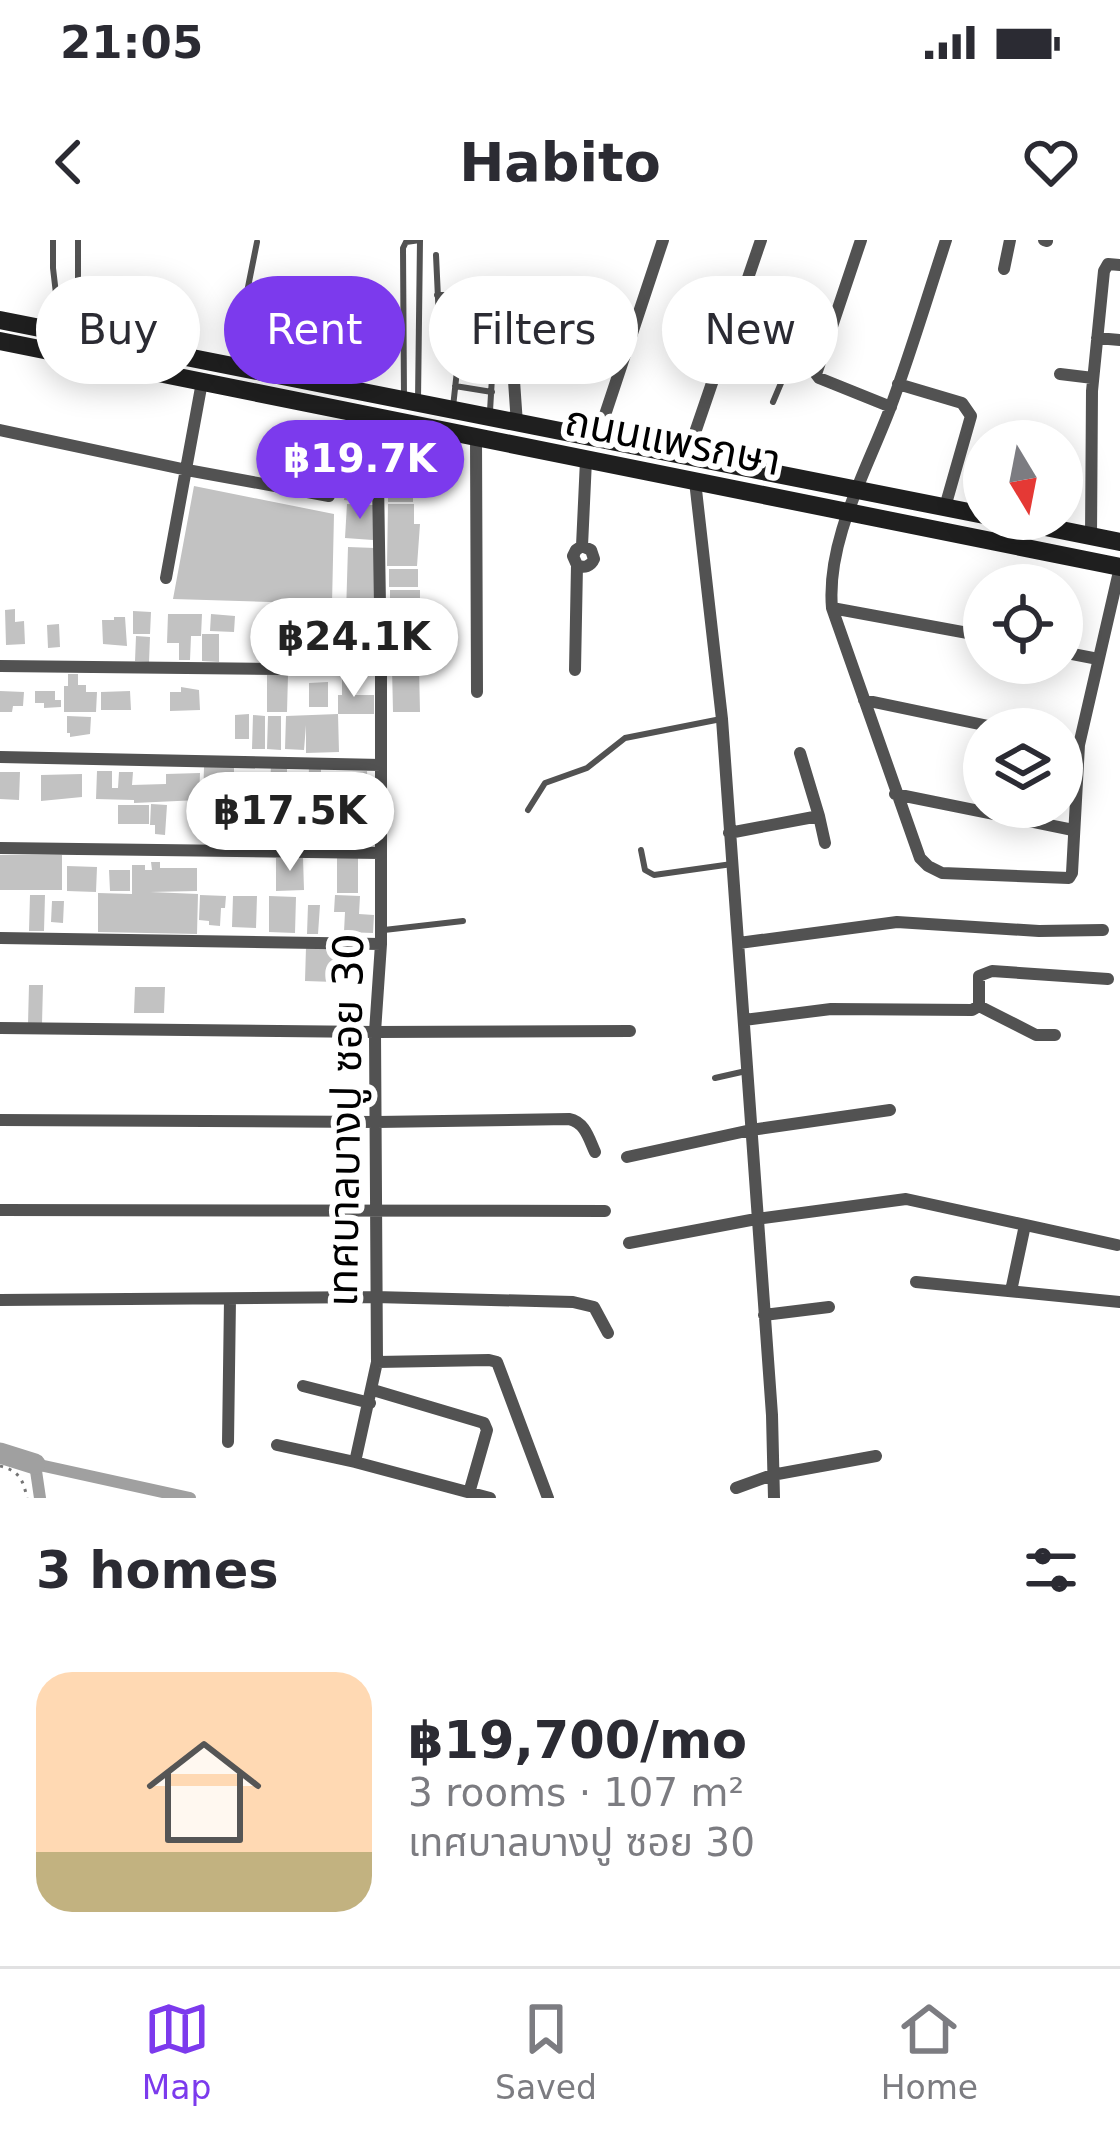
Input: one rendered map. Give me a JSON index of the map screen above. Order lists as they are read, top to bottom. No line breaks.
{"streets":{"main road":["ถนนแพรกษา"],"street":["เทศบาลบางปู ซอย 30"]},"crossings":[["ถนนแพรกษา","เทศบาลบางปู ซอย 30"]],"north":"bottom","page":{"status":"21:05","header":"Habito","chip":["Buy","Rent","Filters","New"],"price":["฿19.7K","฿24.1K","฿17.5K"],"heading":"3 homes","list":[{"name":"฿19,700/mo","note":"3 rooms · 107 m² · เทศบาลบางปู ซอย 30"}],"tabs":["Map","Saved","Home"]}}
